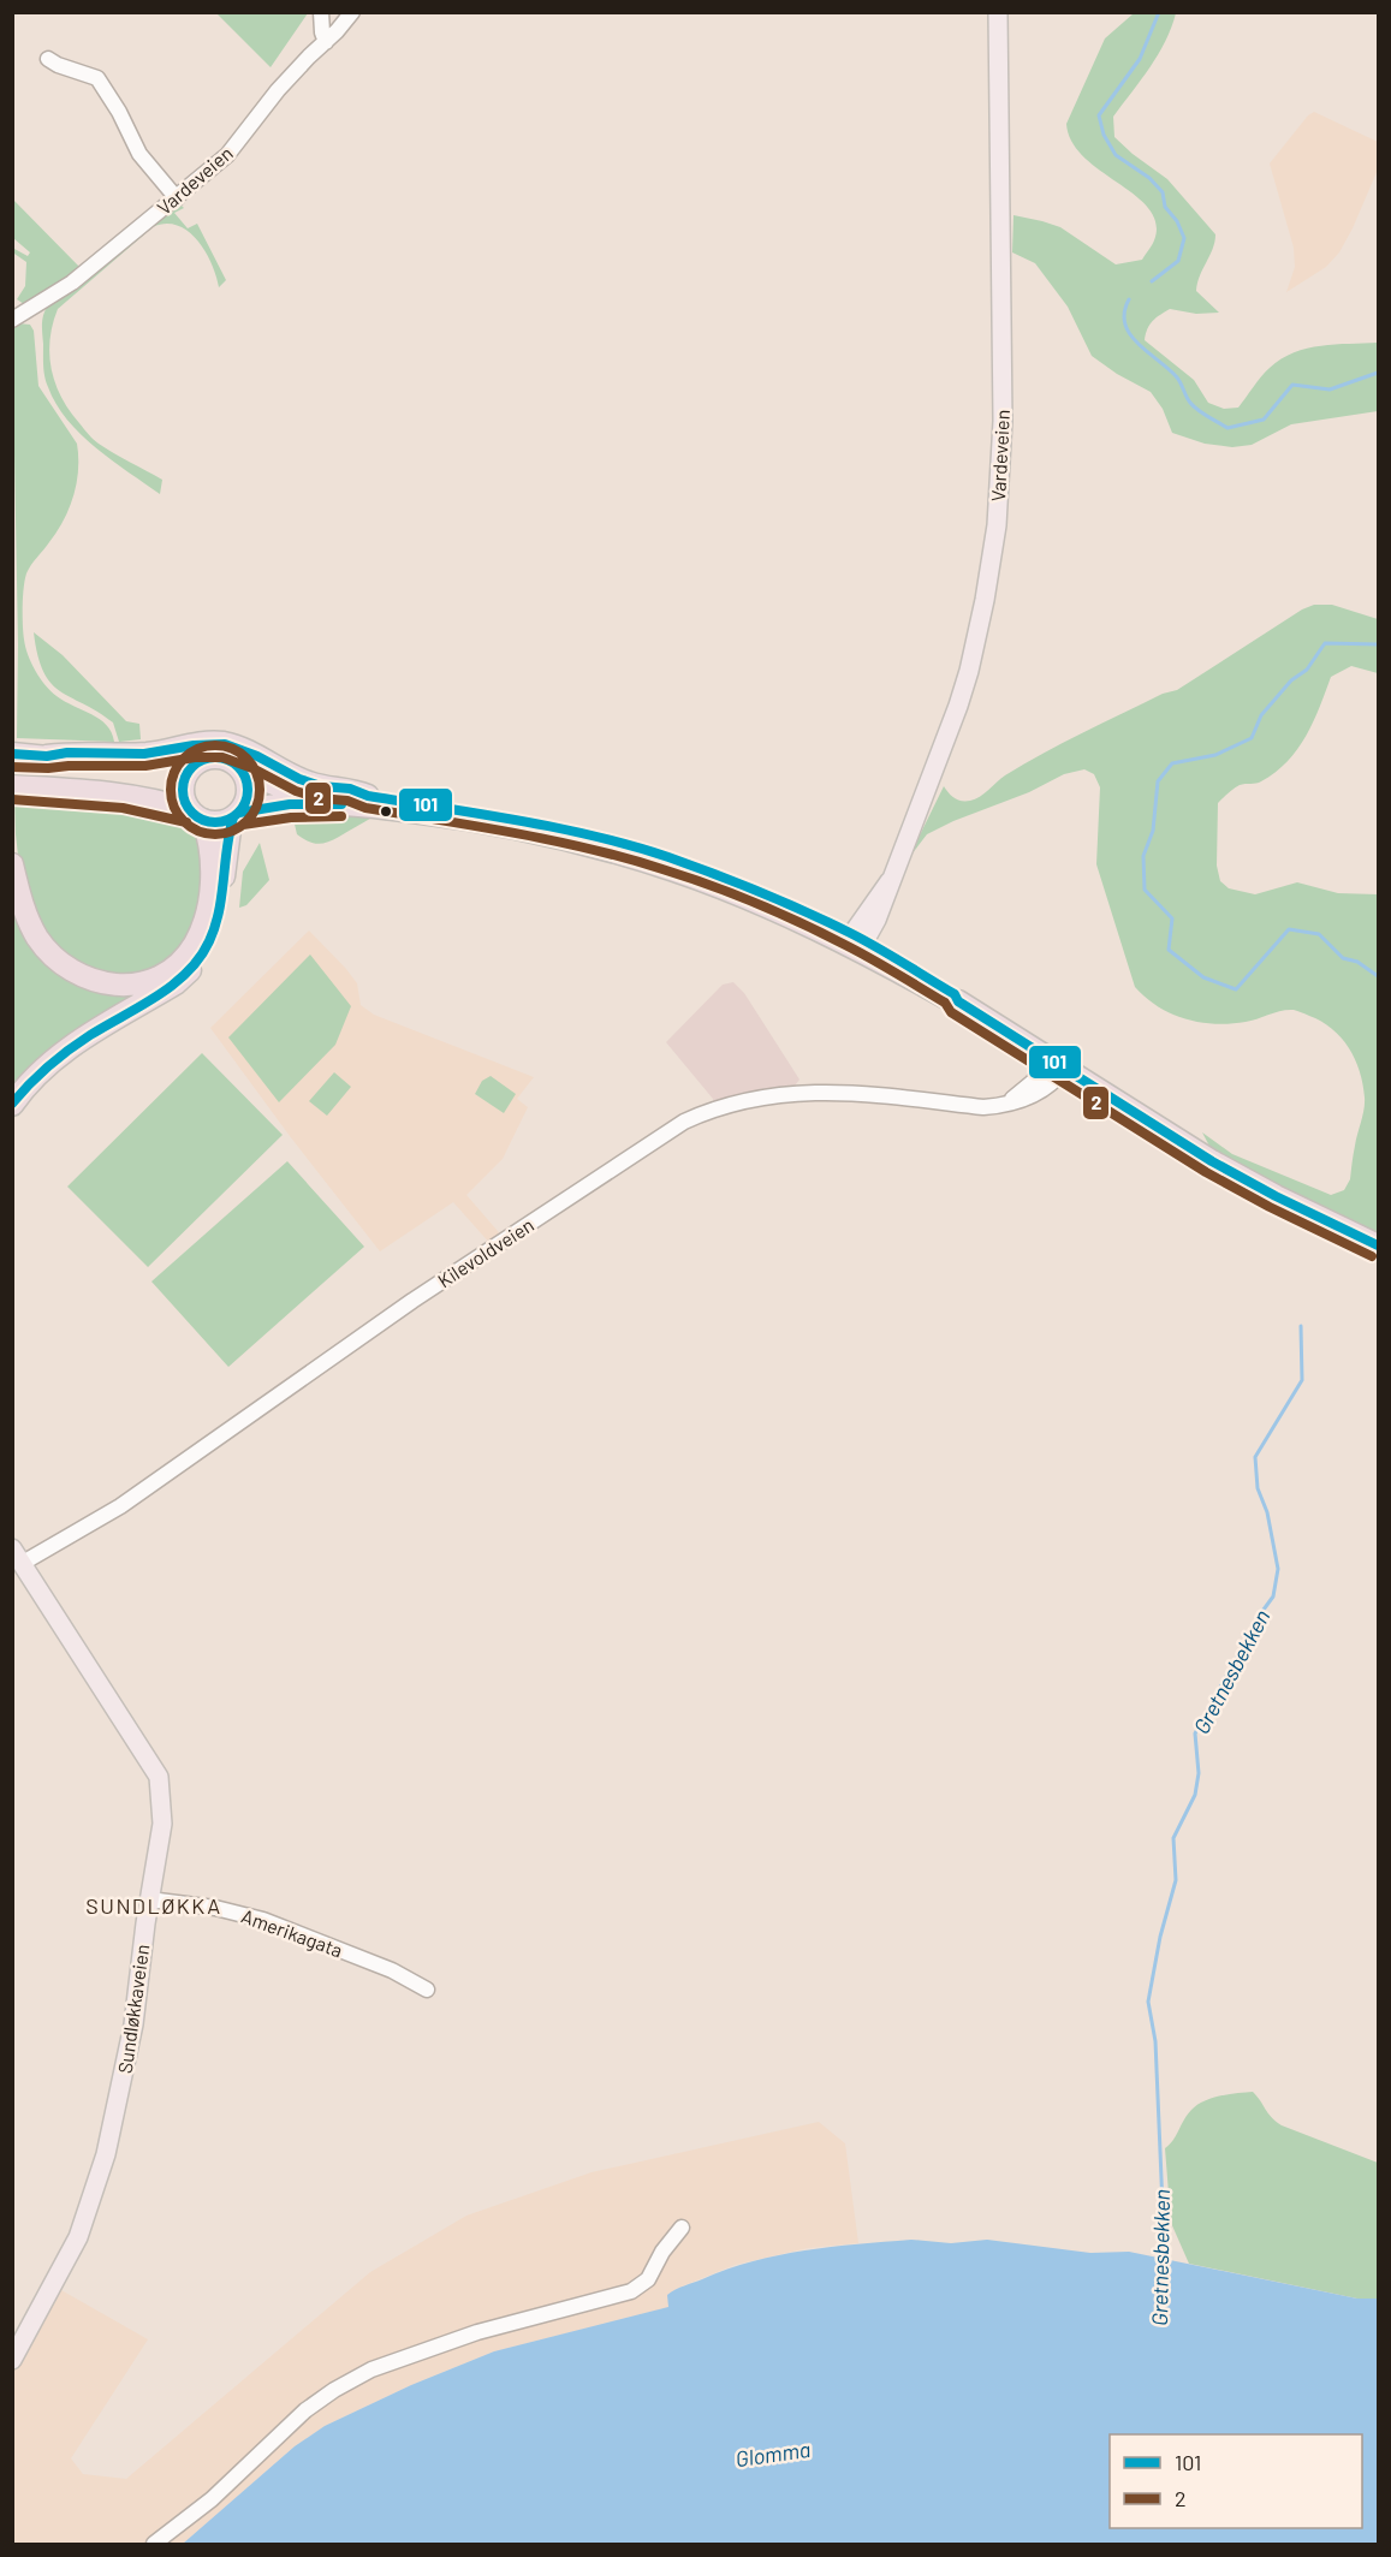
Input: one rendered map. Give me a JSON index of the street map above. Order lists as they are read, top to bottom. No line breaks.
{"streets":{"main road":["Vardeveien","Sundløkkaveien"],"street":["Kilevoldveien","Amerikagata"]},"crossings":[["Kilevoldveien","Sundløkkaveien"],["Amerikagata","Sundløkkaveien"]],"districts":["SUNDLØKKA"],"water":["Gretnesbekken","Glomma"],"lines":["transit line 101","transit line 2"],"legend":["101","2"]}
